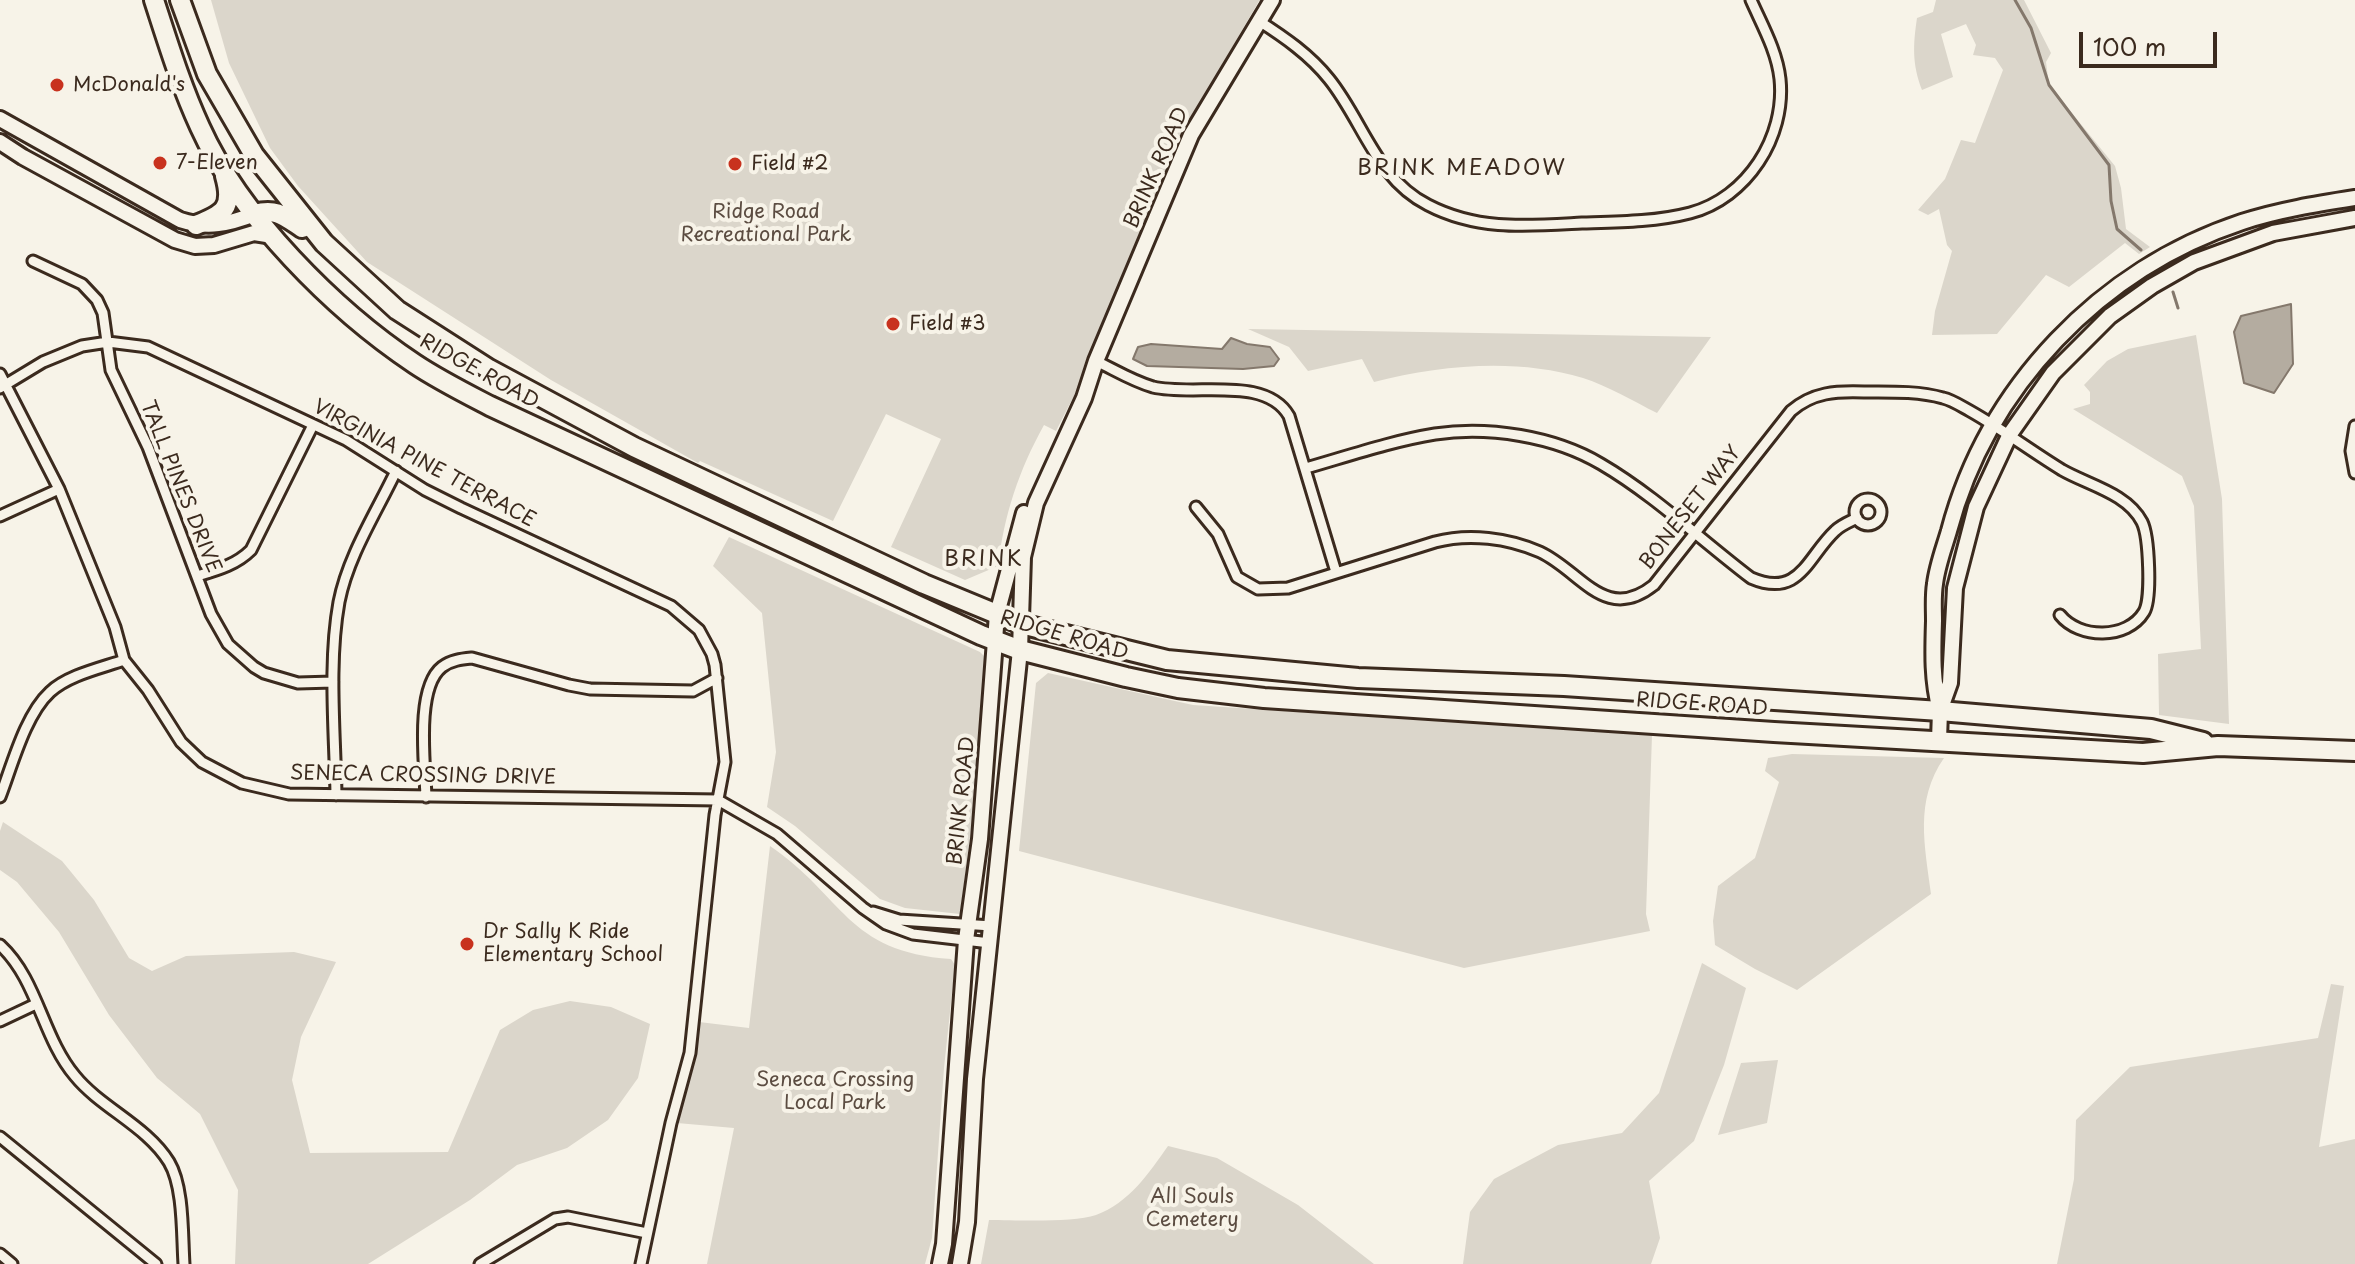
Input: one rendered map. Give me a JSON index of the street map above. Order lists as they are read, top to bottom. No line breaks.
{"streets":{"highway":["RIDGE ROAD"],"main road":["BRINK ROAD"],"street":["VIRGINIA PINE TERRACE","TALL PINES DRIVE","BONESET WAY","SENECA CROSSING DRIVE"]},"crossings":[["BRINK ROAD","RIDGE ROAD"],["BRINK ROAD","SENECA CROSSING DRIVE"],["VIRGINIA PINE TERRACE","TALL PINES DRIVE"],["VIRGINIA PINE TERRACE","SENECA CROSSING DRIVE"]],"districts":["BRINK MEADOW","BRINK"],"parks":["Ridge Road Recreational Park","Seneca Crossing Local Park","All Souls Cemetery"],"places":["McDonald's","7-Eleven","Field #2","Field #3","Dr Sally K Ride Elementary School"],"scale_bar":"100 m"}
